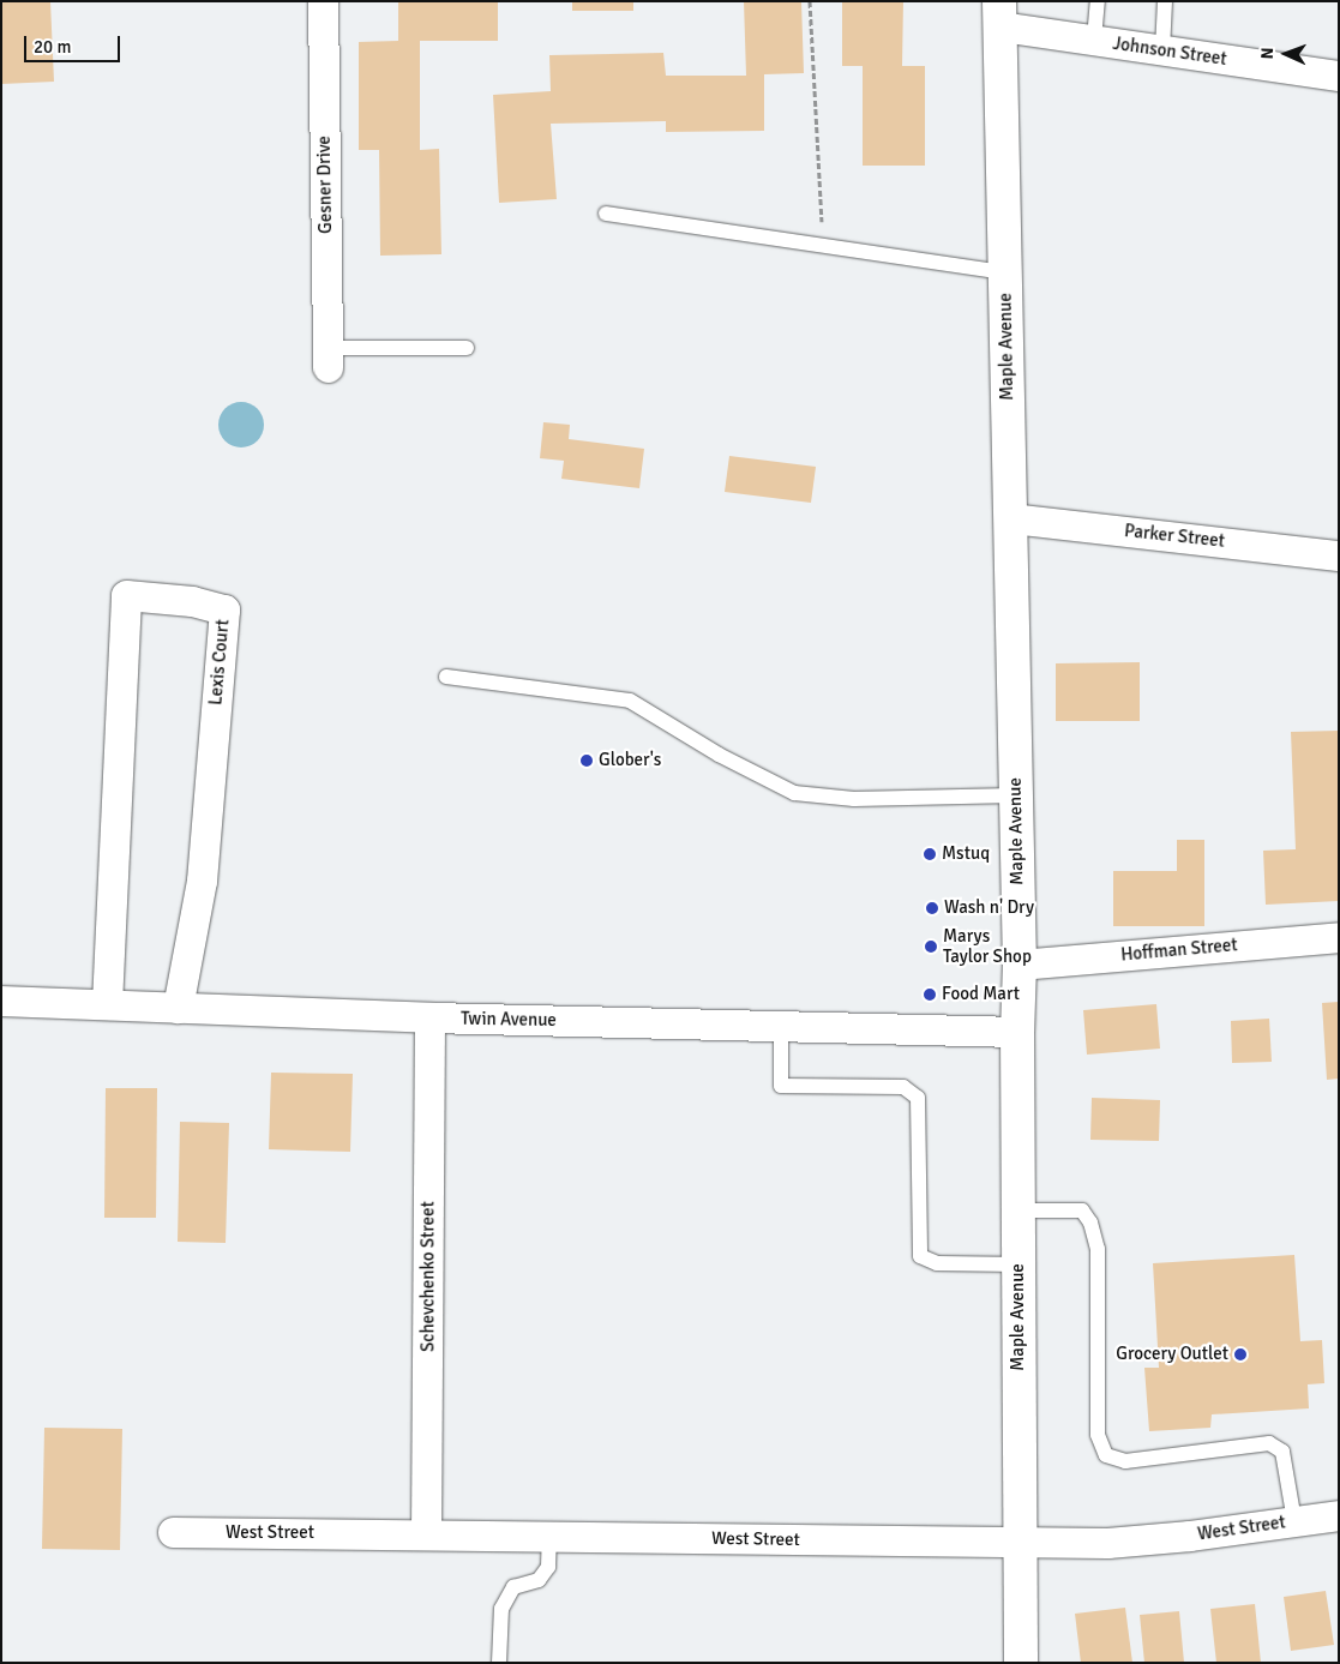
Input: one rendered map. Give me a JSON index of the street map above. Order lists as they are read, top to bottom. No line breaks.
{"streets":{"street":["Johnson Street","Gesner Drive","Maple Avenue","Parker Street","Lexis Court","Hoffman Street","Twin Avenue","Schevchenko Street","West Street"]},"crossings":[["Johnson Street","Maple Avenue"],["Maple Avenue","Parker Street"],["Maple Avenue","Hoffman Street"],["Maple Avenue","Twin Avenue"],["Maple Avenue","West Street"],["Lexis Court","Twin Avenue"],["Twin Avenue","Schevchenko Street"],["Schevchenko Street","West Street"]],"places":["Glober's","Mstuq","Wash n' Dry","Marys Taylor Shop","Food Mart","Grocery Outlet"],"scale_bar":"20 m","north":"left"}
